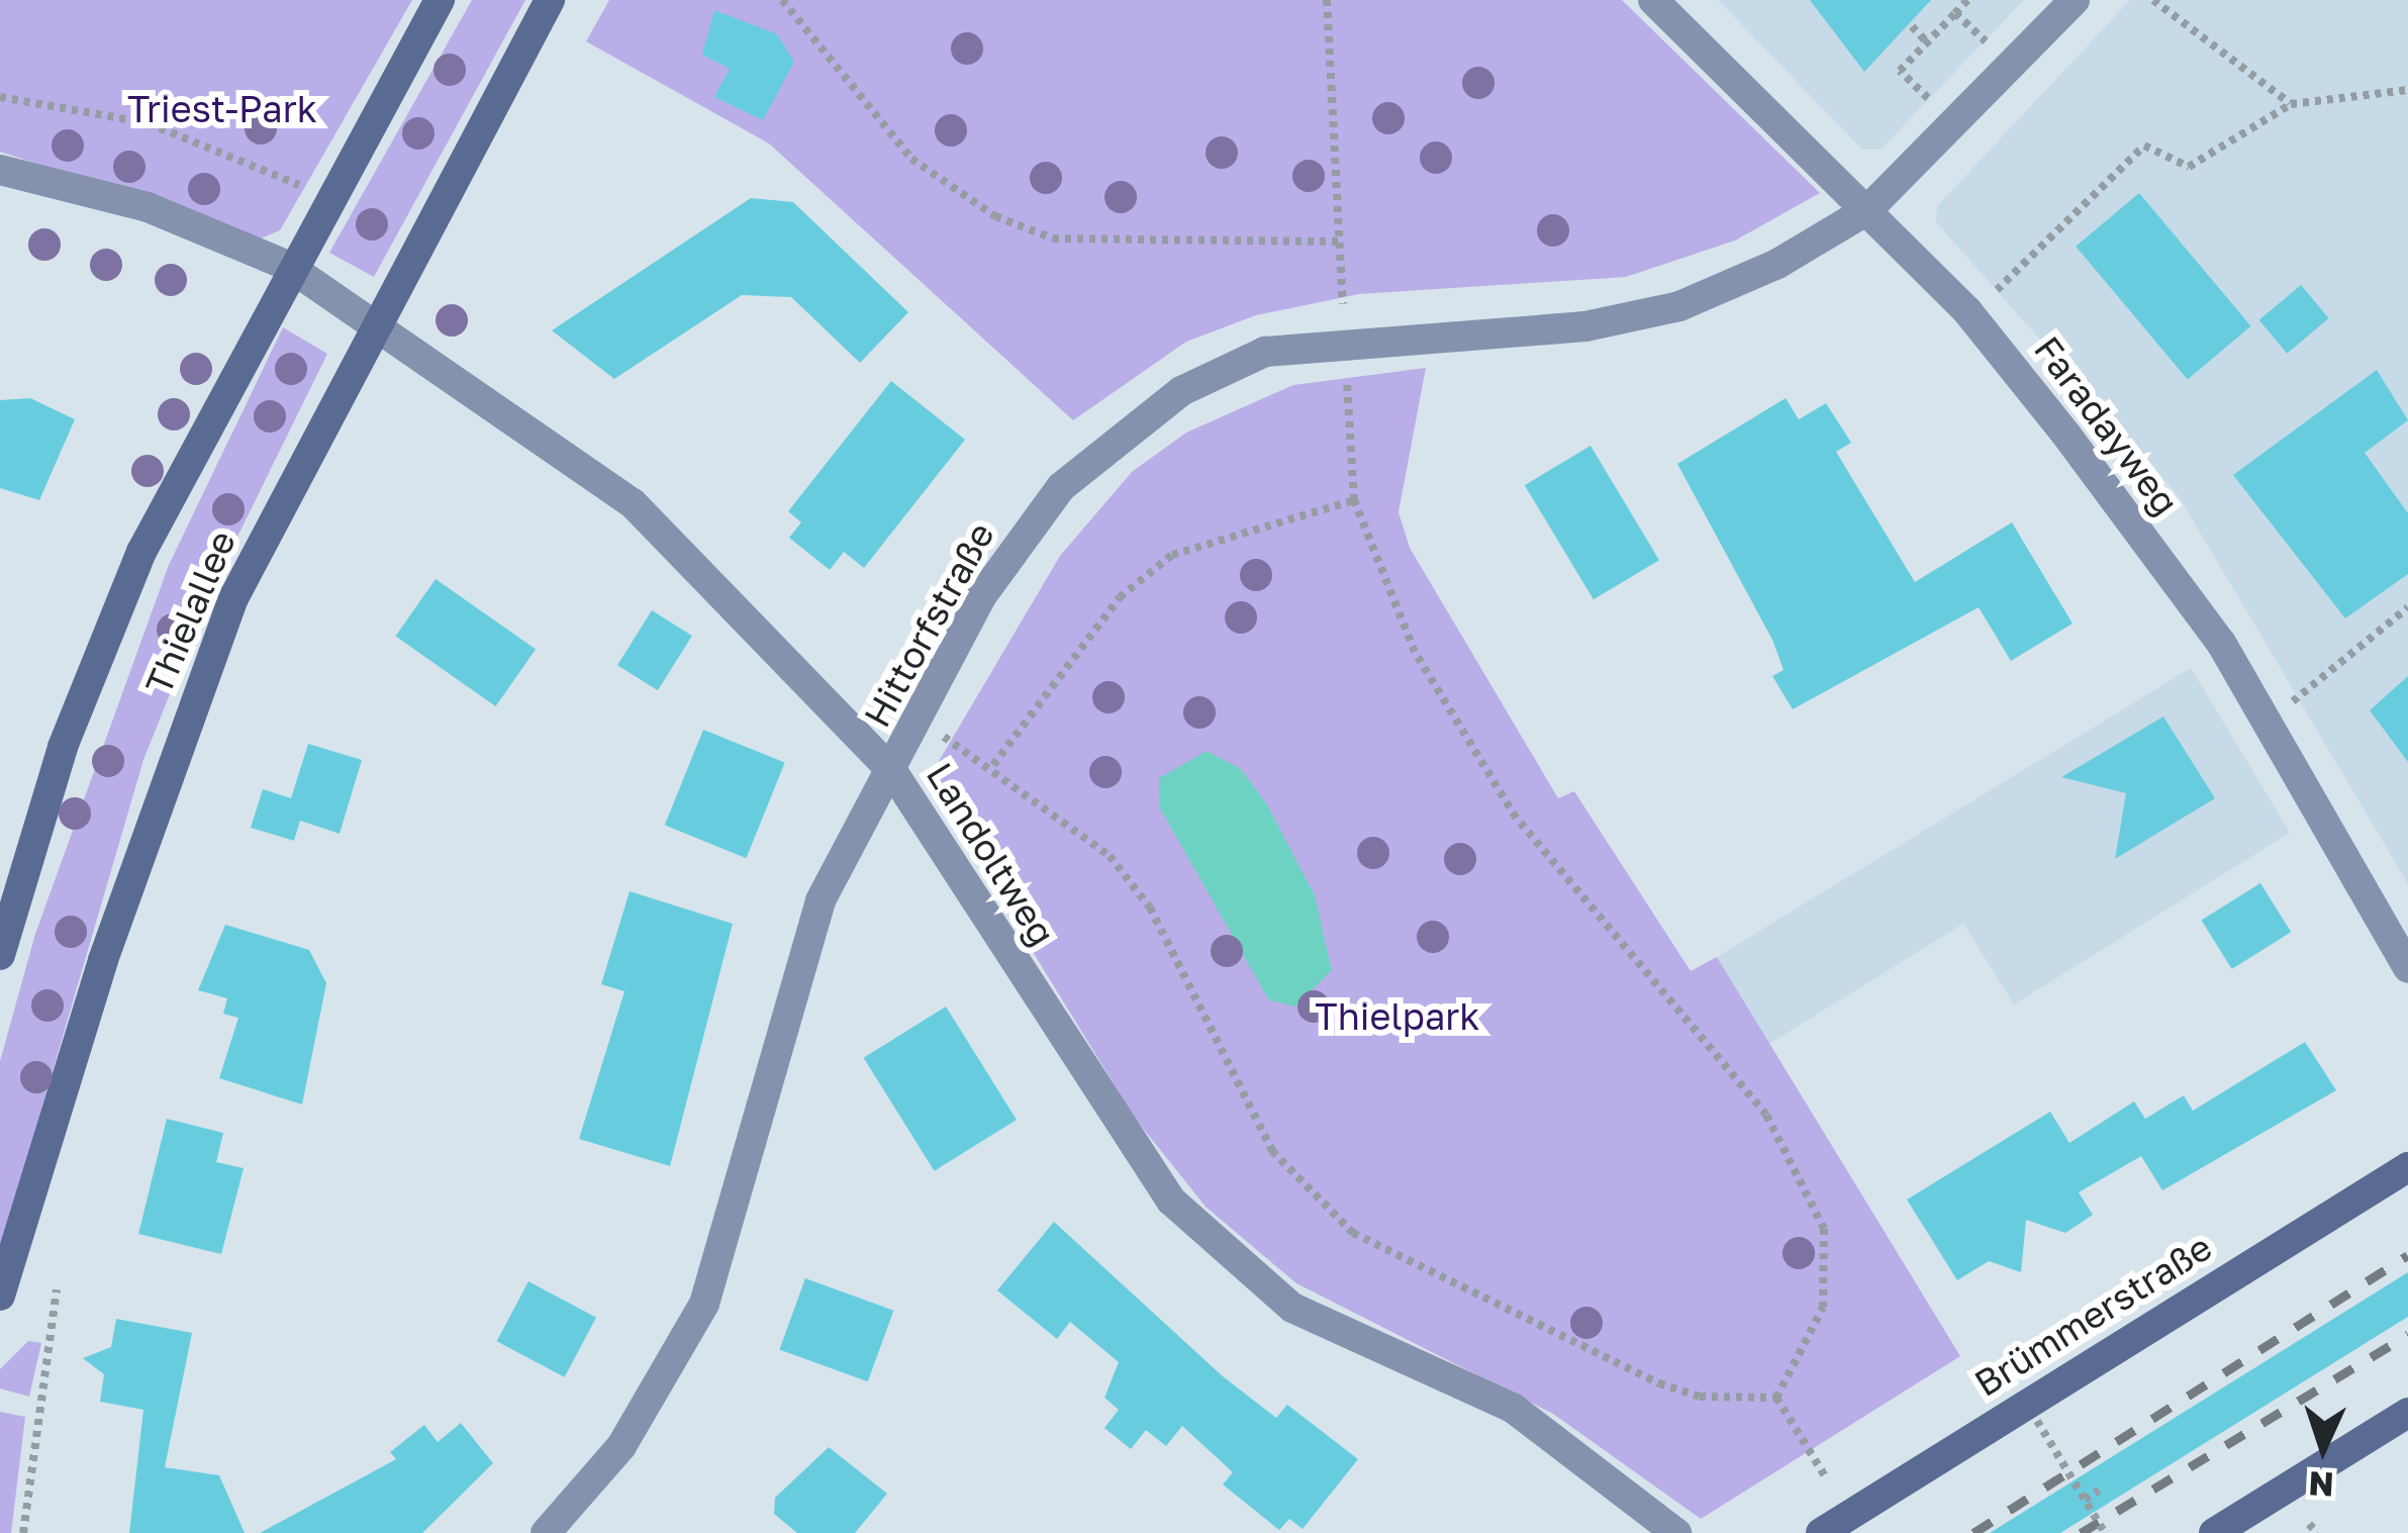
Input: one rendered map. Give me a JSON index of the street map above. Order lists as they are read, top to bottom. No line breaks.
{"streets":{"main road":["Thielallee","Brümmerstraße"],"street":["Faradayweg","Hittorfstraße","Landoltweg"]},"crossings":[["Faradayweg","Hittorfstraße"],["Thielallee","Landoltweg"],["Hittorfstraße","Landoltweg"]],"parks":["Triest-Park","Thielpark"],"north":"bottom"}
